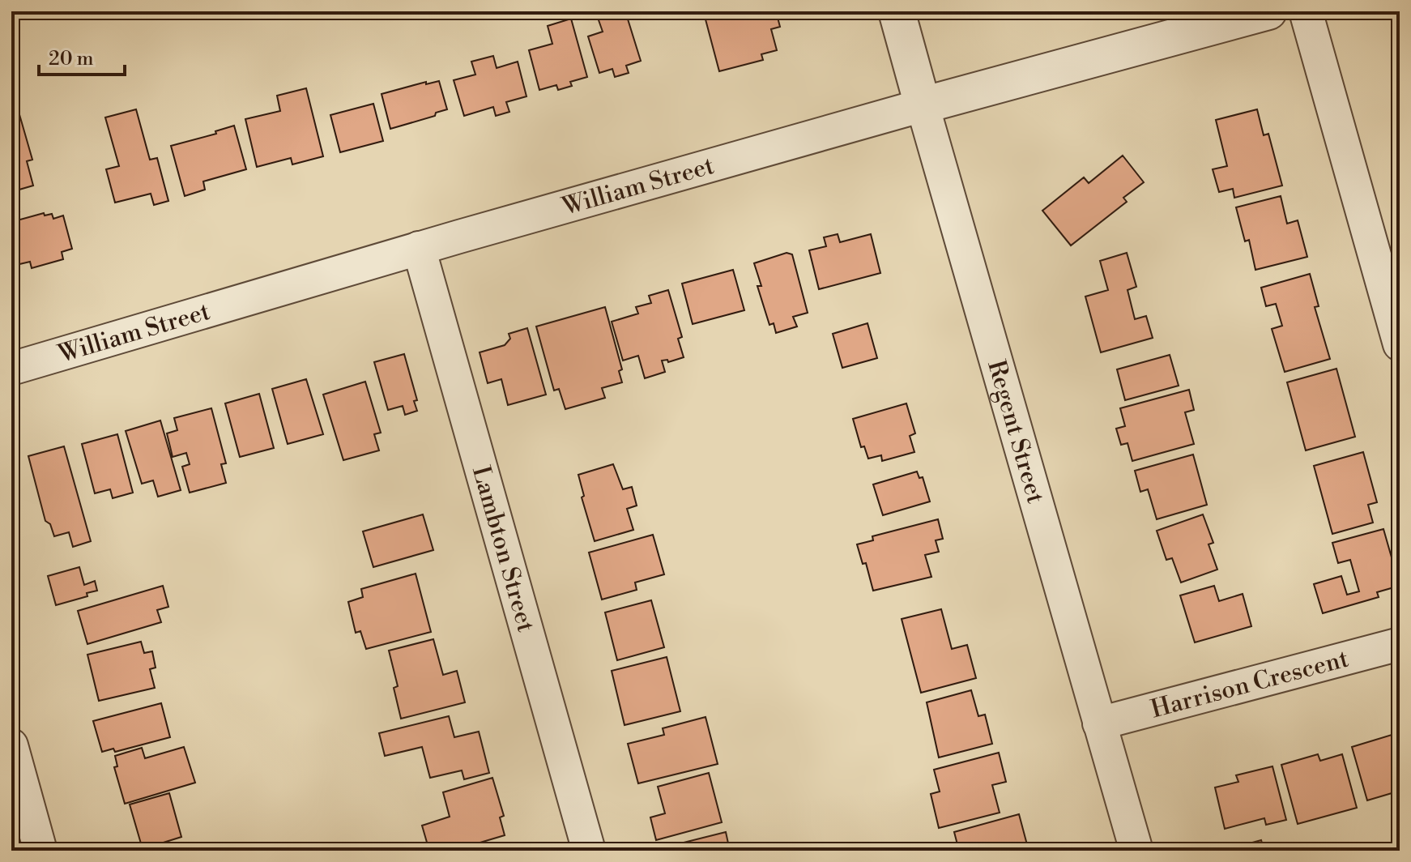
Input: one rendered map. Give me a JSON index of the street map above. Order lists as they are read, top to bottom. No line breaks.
{"streets":{"street":["William Street","Regent Street","Lambton Street","Harrison Crescent"]},"crossings":[["William Street","Regent Street"],["William Street","Lambton Street"],["Regent Street","Harrison Crescent"]],"scale_bar":"20 m"}
